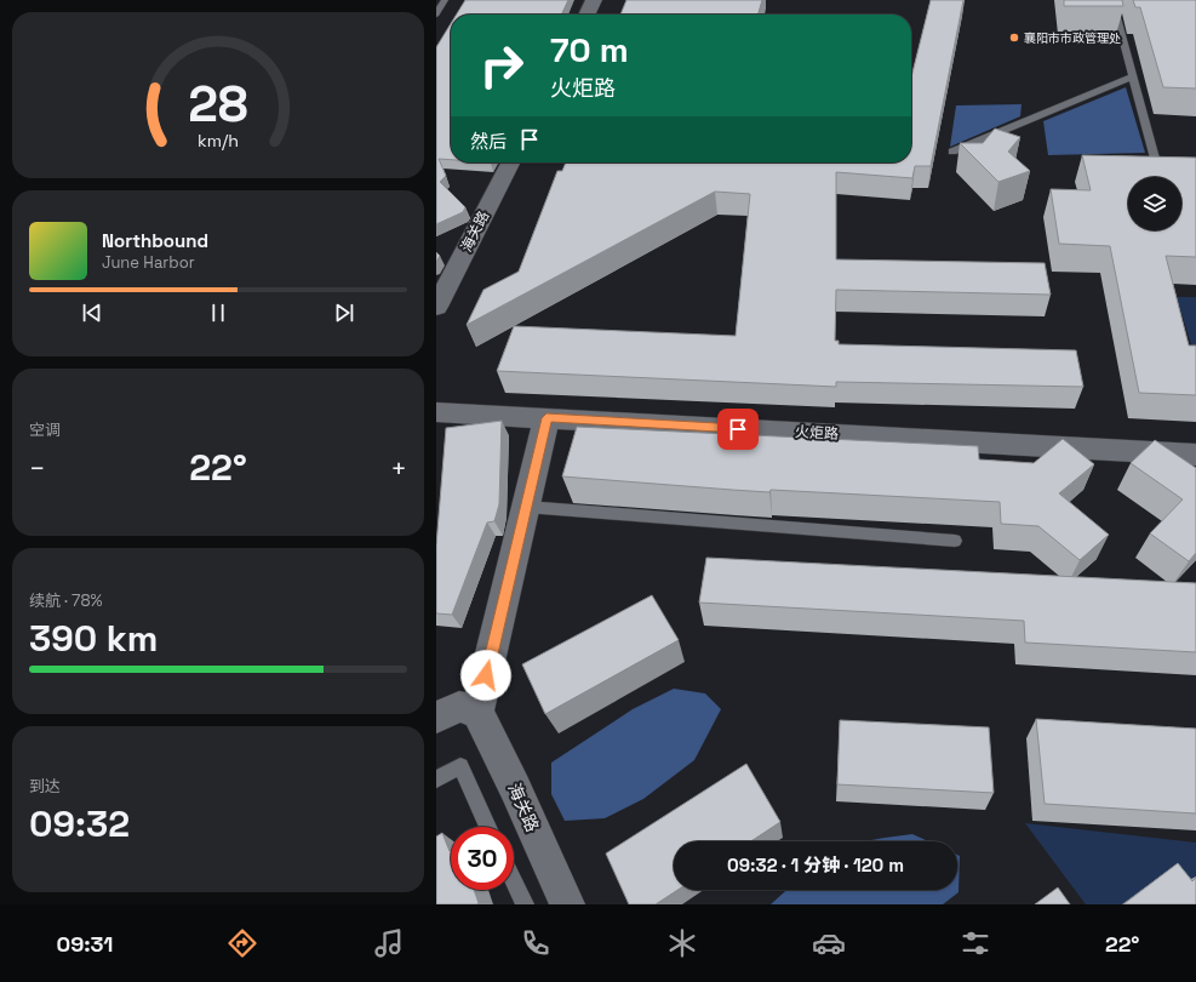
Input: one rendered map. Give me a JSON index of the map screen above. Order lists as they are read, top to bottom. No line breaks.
{"streets":{"street":["海关路","火炬路"]},"places":["襄阳市市政管理处"],"page":{"turn":["70 m","火炬路"],"then":"然后","song":["Northbound","June Harbor"],"tile":["空调",["续航 · 78%","390 km"],["到达","09:32"]],"heat":["−","22°","+"],"limit":"30","trip":"09:32 · 1 分钟 · 120 m","tabs":["09:31","22°"],"gauge":["28","km/h"]}}
